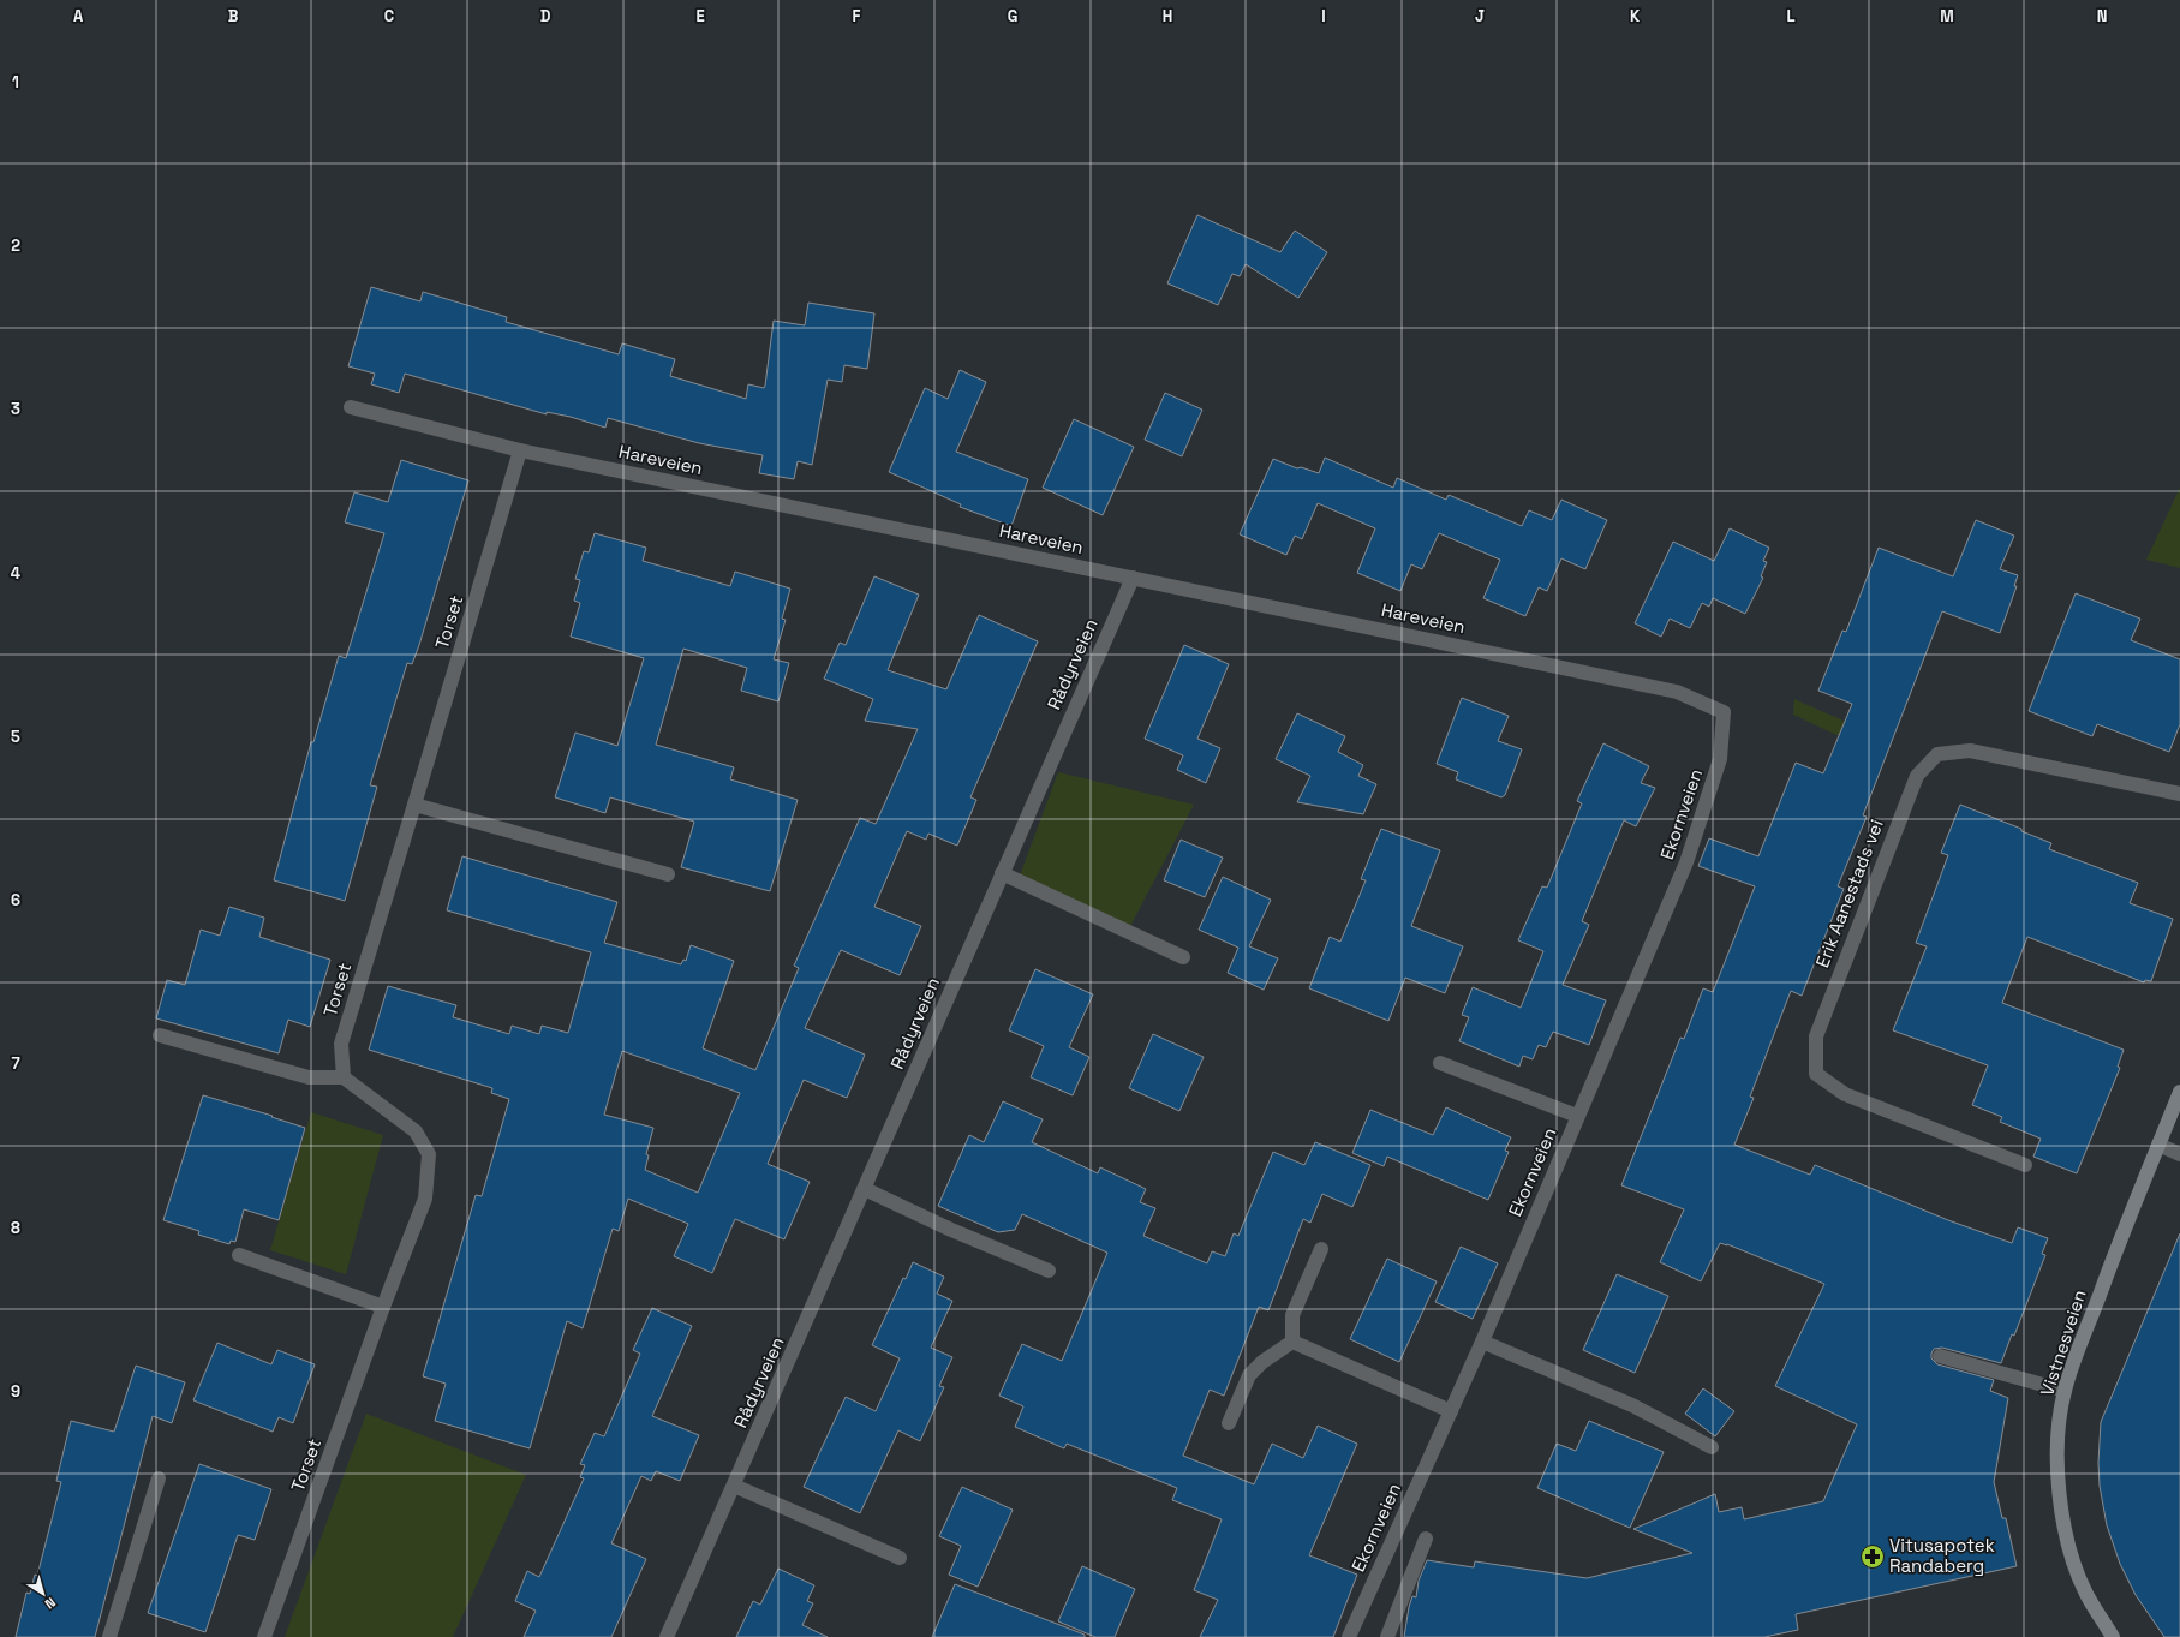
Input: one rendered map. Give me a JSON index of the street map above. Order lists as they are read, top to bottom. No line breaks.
{"streets":{"main road":["Vistnesveien"],"street":["Hareveien","Torset","Rådyrveien","Ekornveien","Erik Aanestads vei"]},"crossings":[["Hareveien","Torset"],["Hareveien","Rådyrveien"],["Hareveien","Ekornveien"]],"places":{"pharmacy":["Vitusapotek Randaberg"]},"north":"bottom right","grid":{"columns":["A","B","C","D","E","F","G","H","I","J","K","L","M","N"],"rows":["1","2","3","4","5","6","7","8","9"]}}
